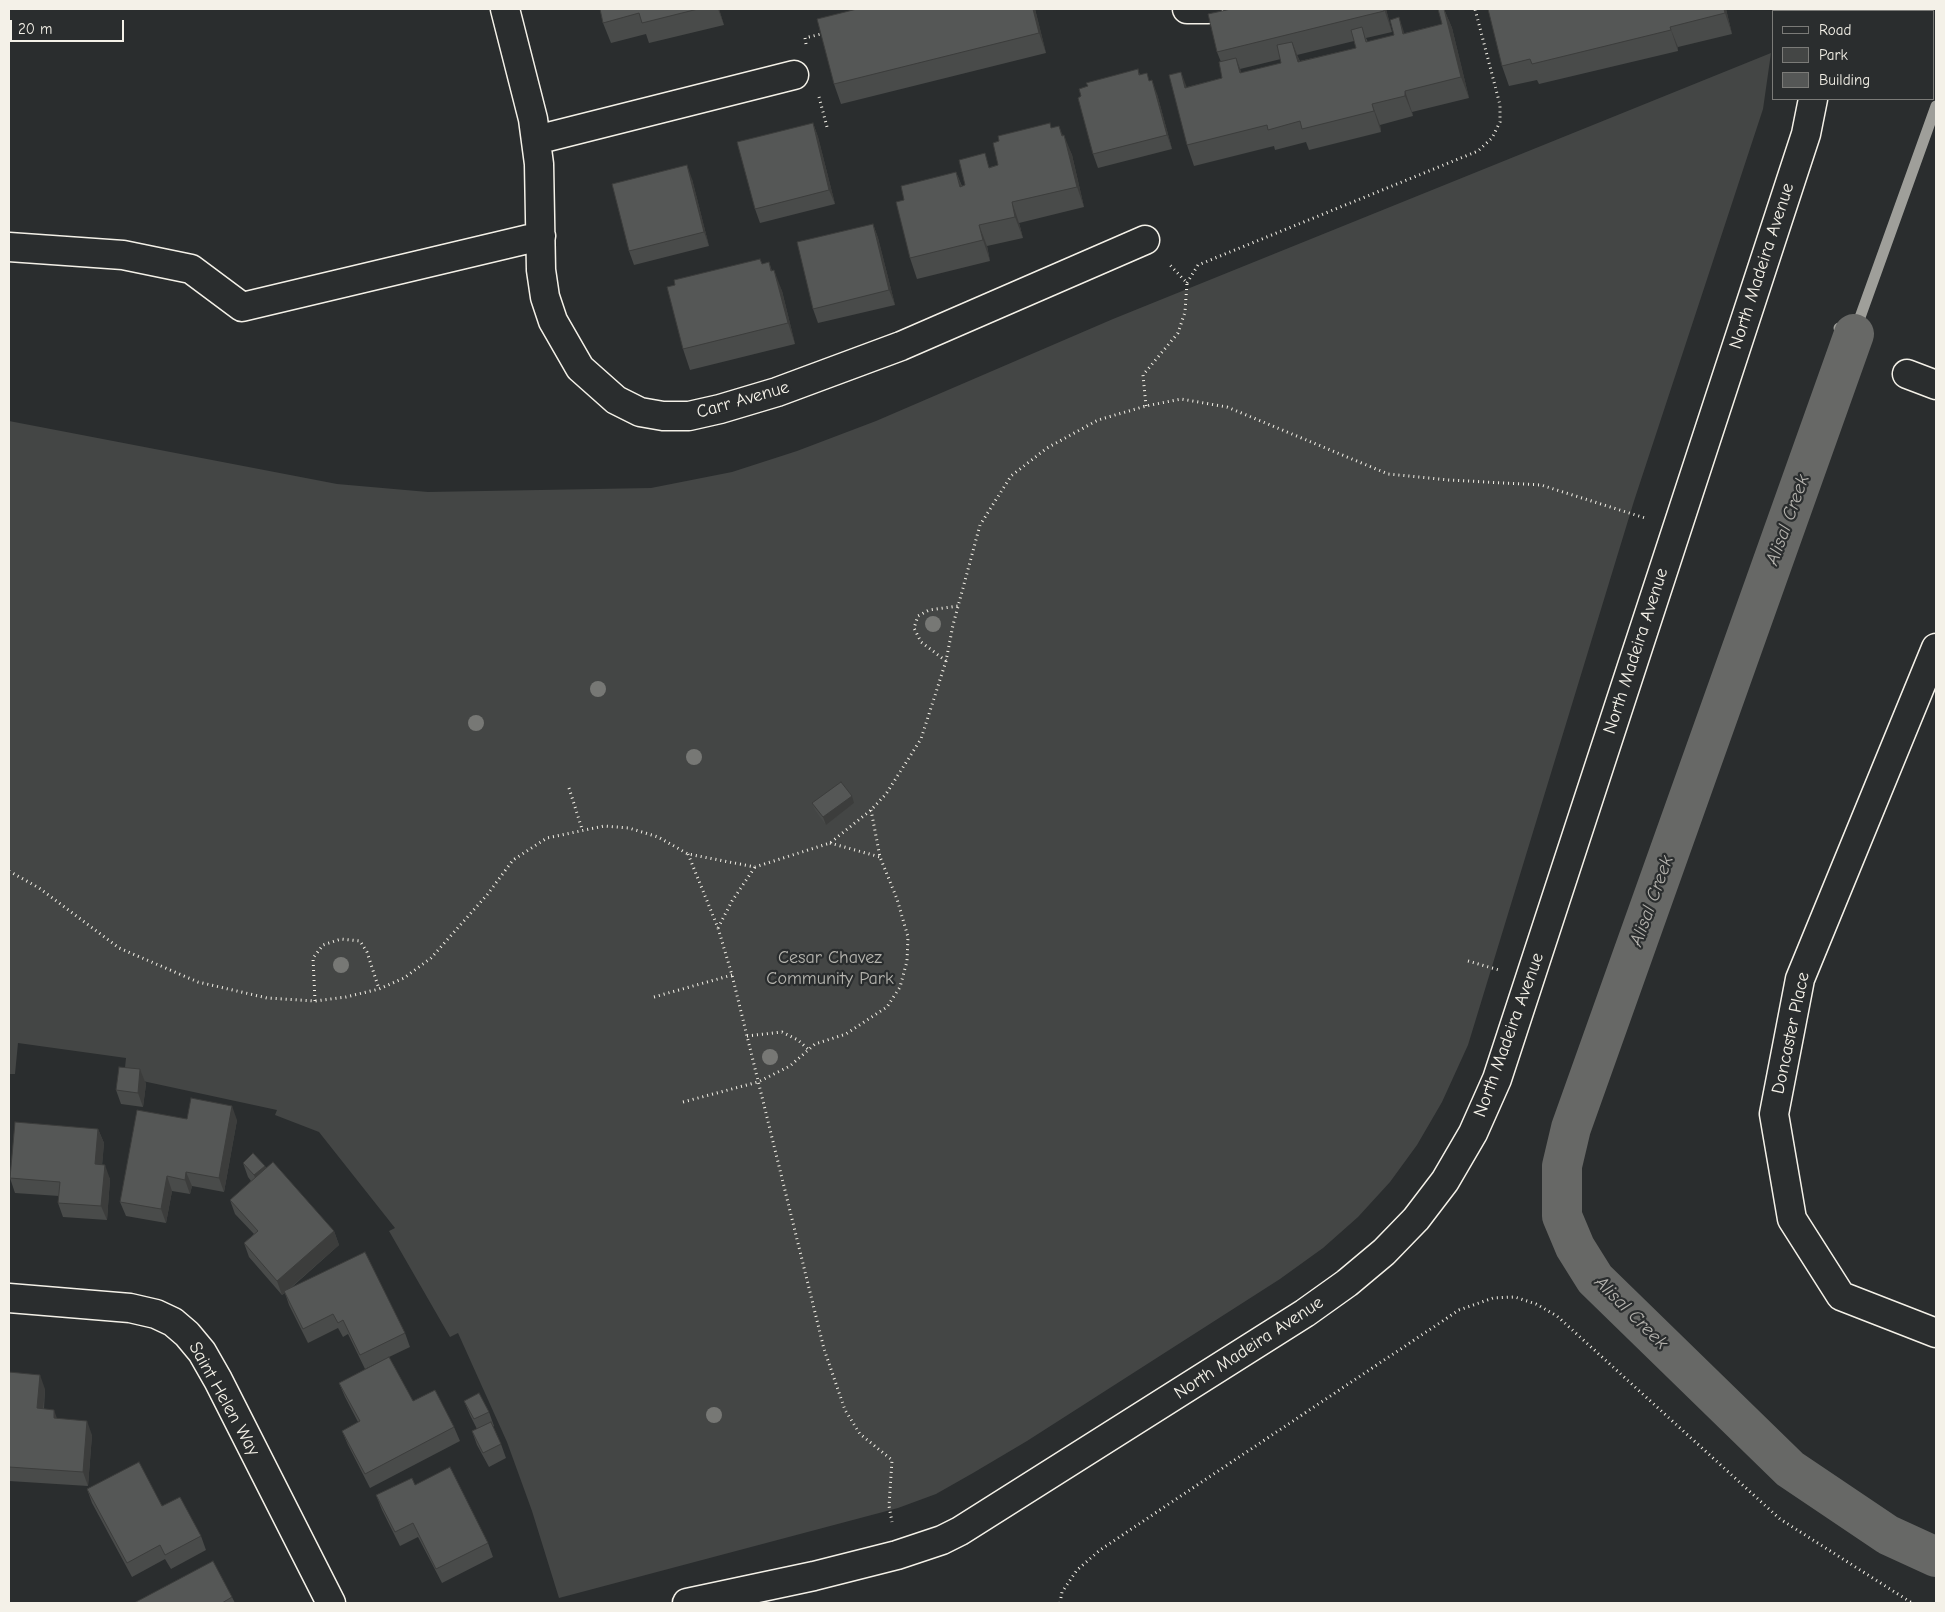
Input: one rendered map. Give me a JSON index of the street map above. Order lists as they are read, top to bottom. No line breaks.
{"streets":{"street":["North Madeira Avenue","Carr Avenue","Doncaster Place","Saint Helen Way"]},"water":["Alisal Creek"],"parks":["Cesar Chavez Community Park"],"legend":["Road","Park","Building"],"scale_bar":"20 m"}
